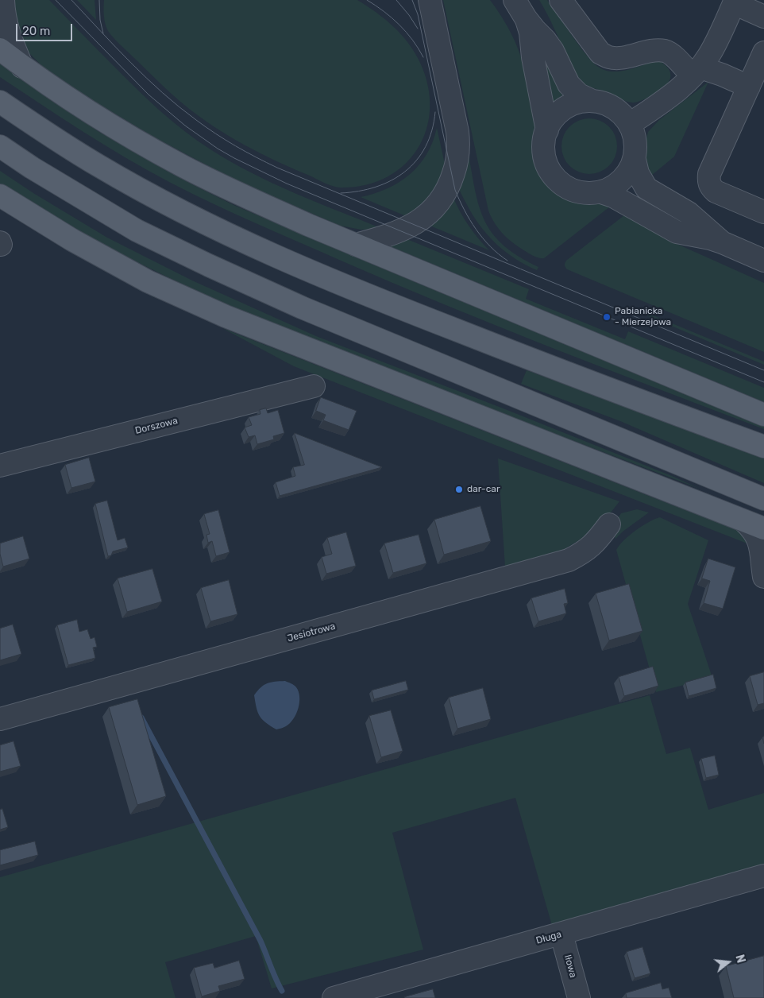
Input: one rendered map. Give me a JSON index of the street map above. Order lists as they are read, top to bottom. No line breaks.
{"streets":{"street":["Dorszowa","Jesiotrowa","Długa","Iłowa"]},"crossings":[["Długa","Iłowa"]],"places":["Pabianicka - Mierzejowa","dar-car"],"scale_bar":"20 m","north":"right"}
